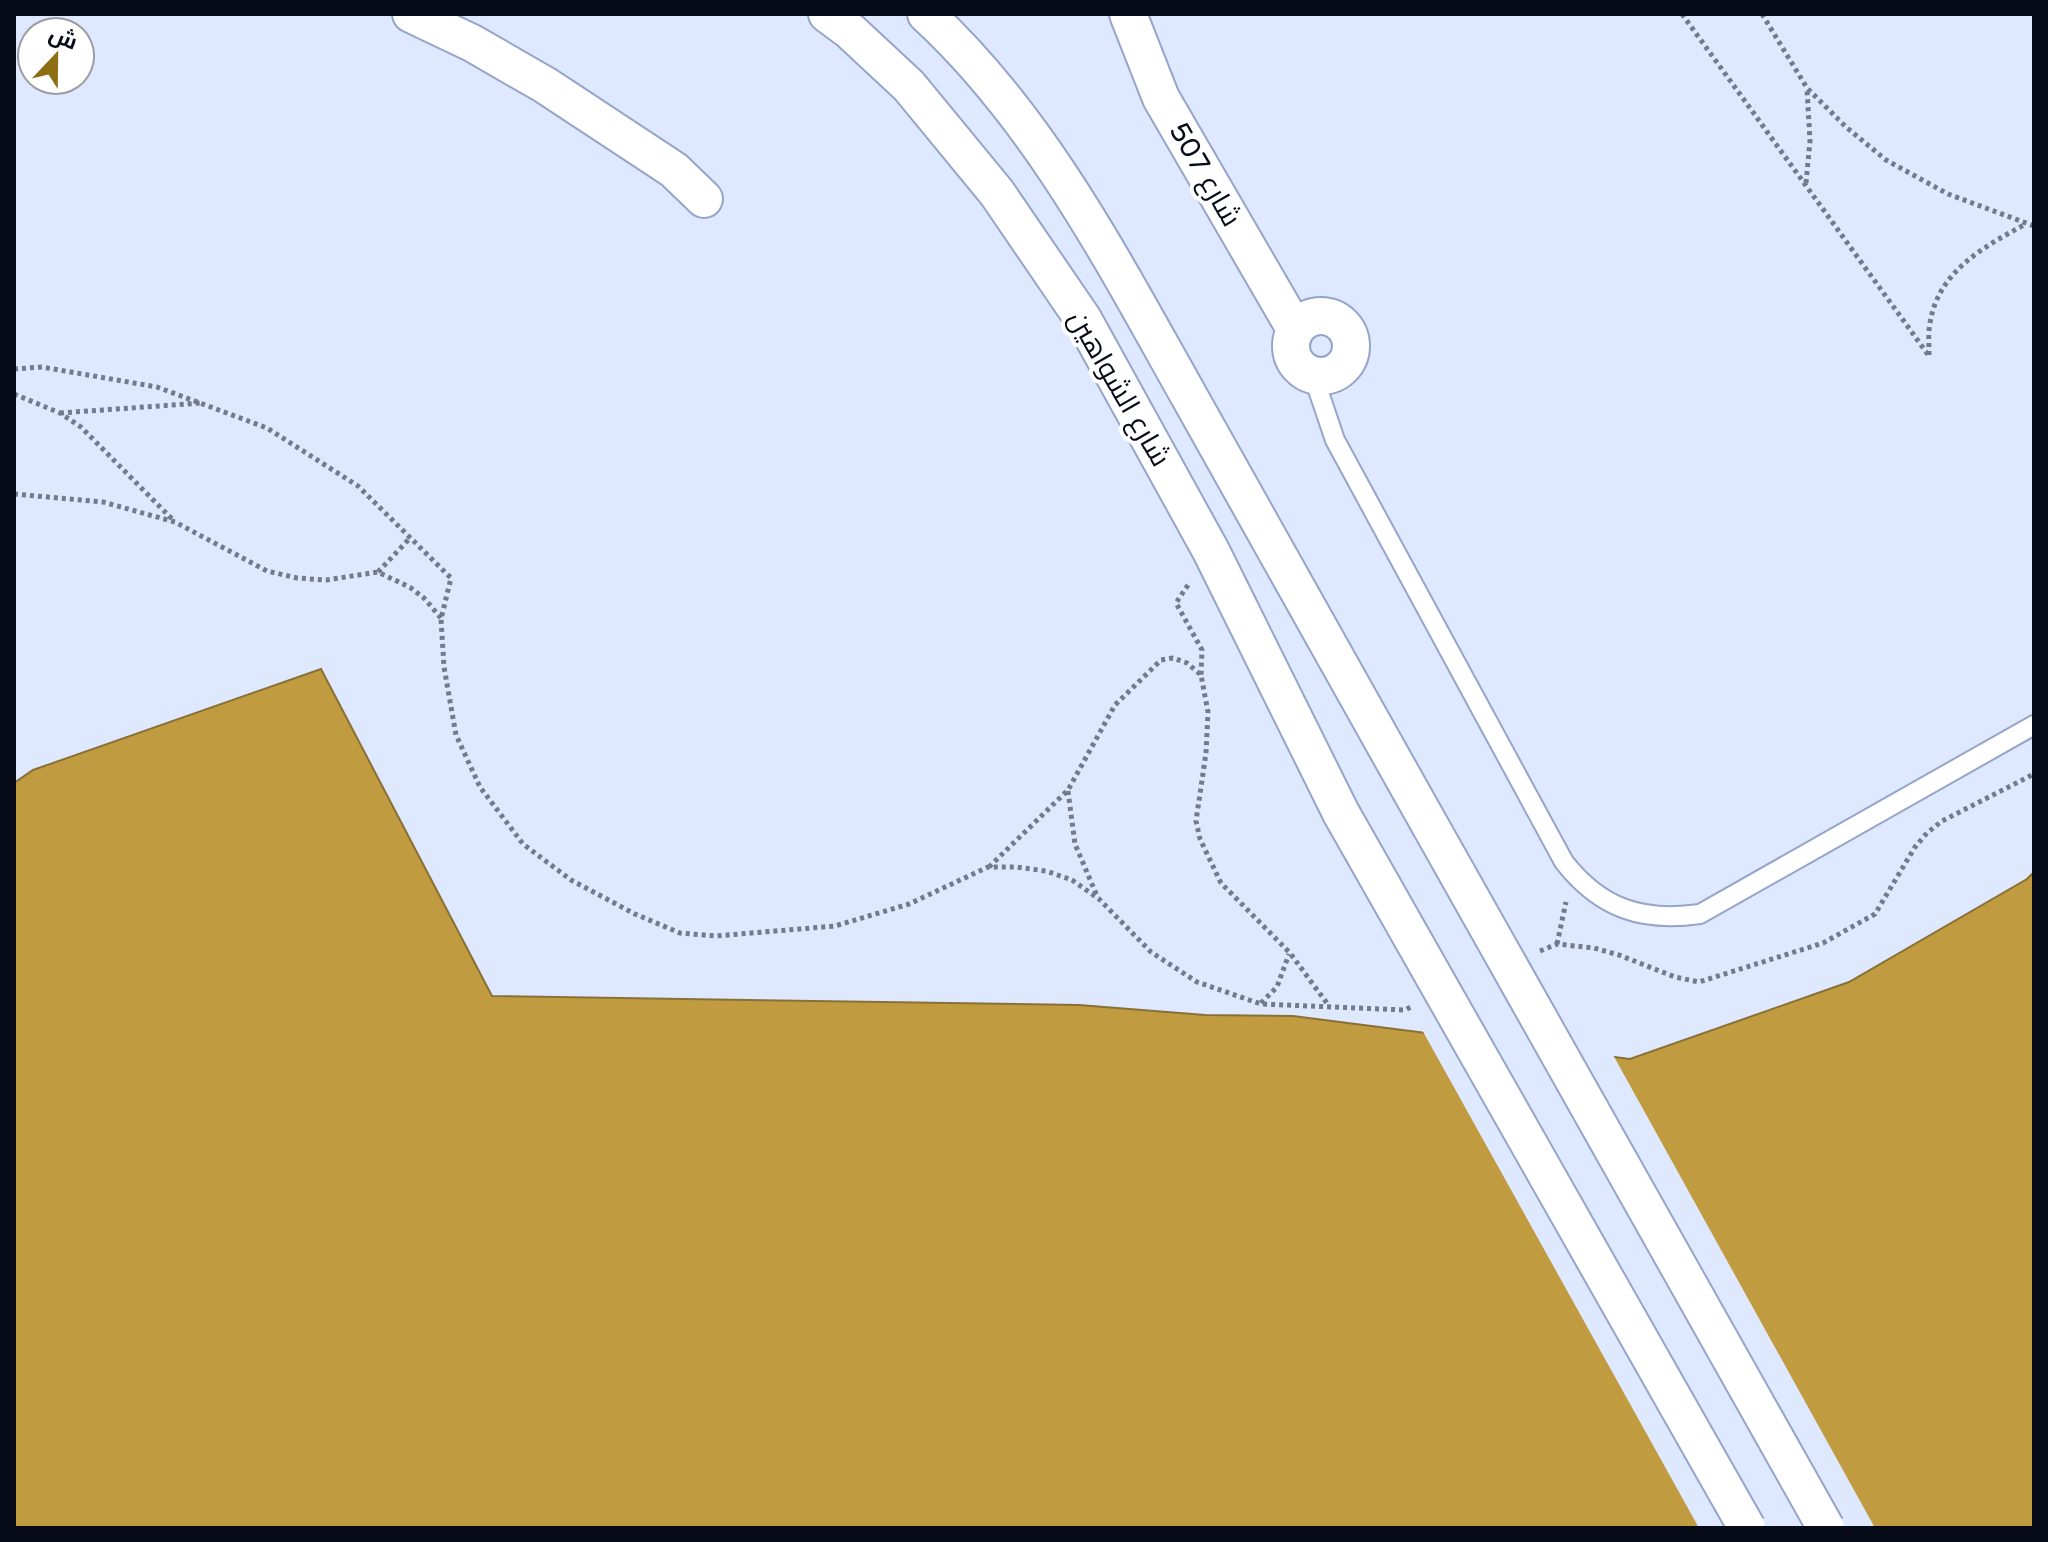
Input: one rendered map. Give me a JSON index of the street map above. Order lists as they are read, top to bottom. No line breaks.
{"streets":{"street":["شارع 507","شارع الشواهين"]},"north":"top"}
